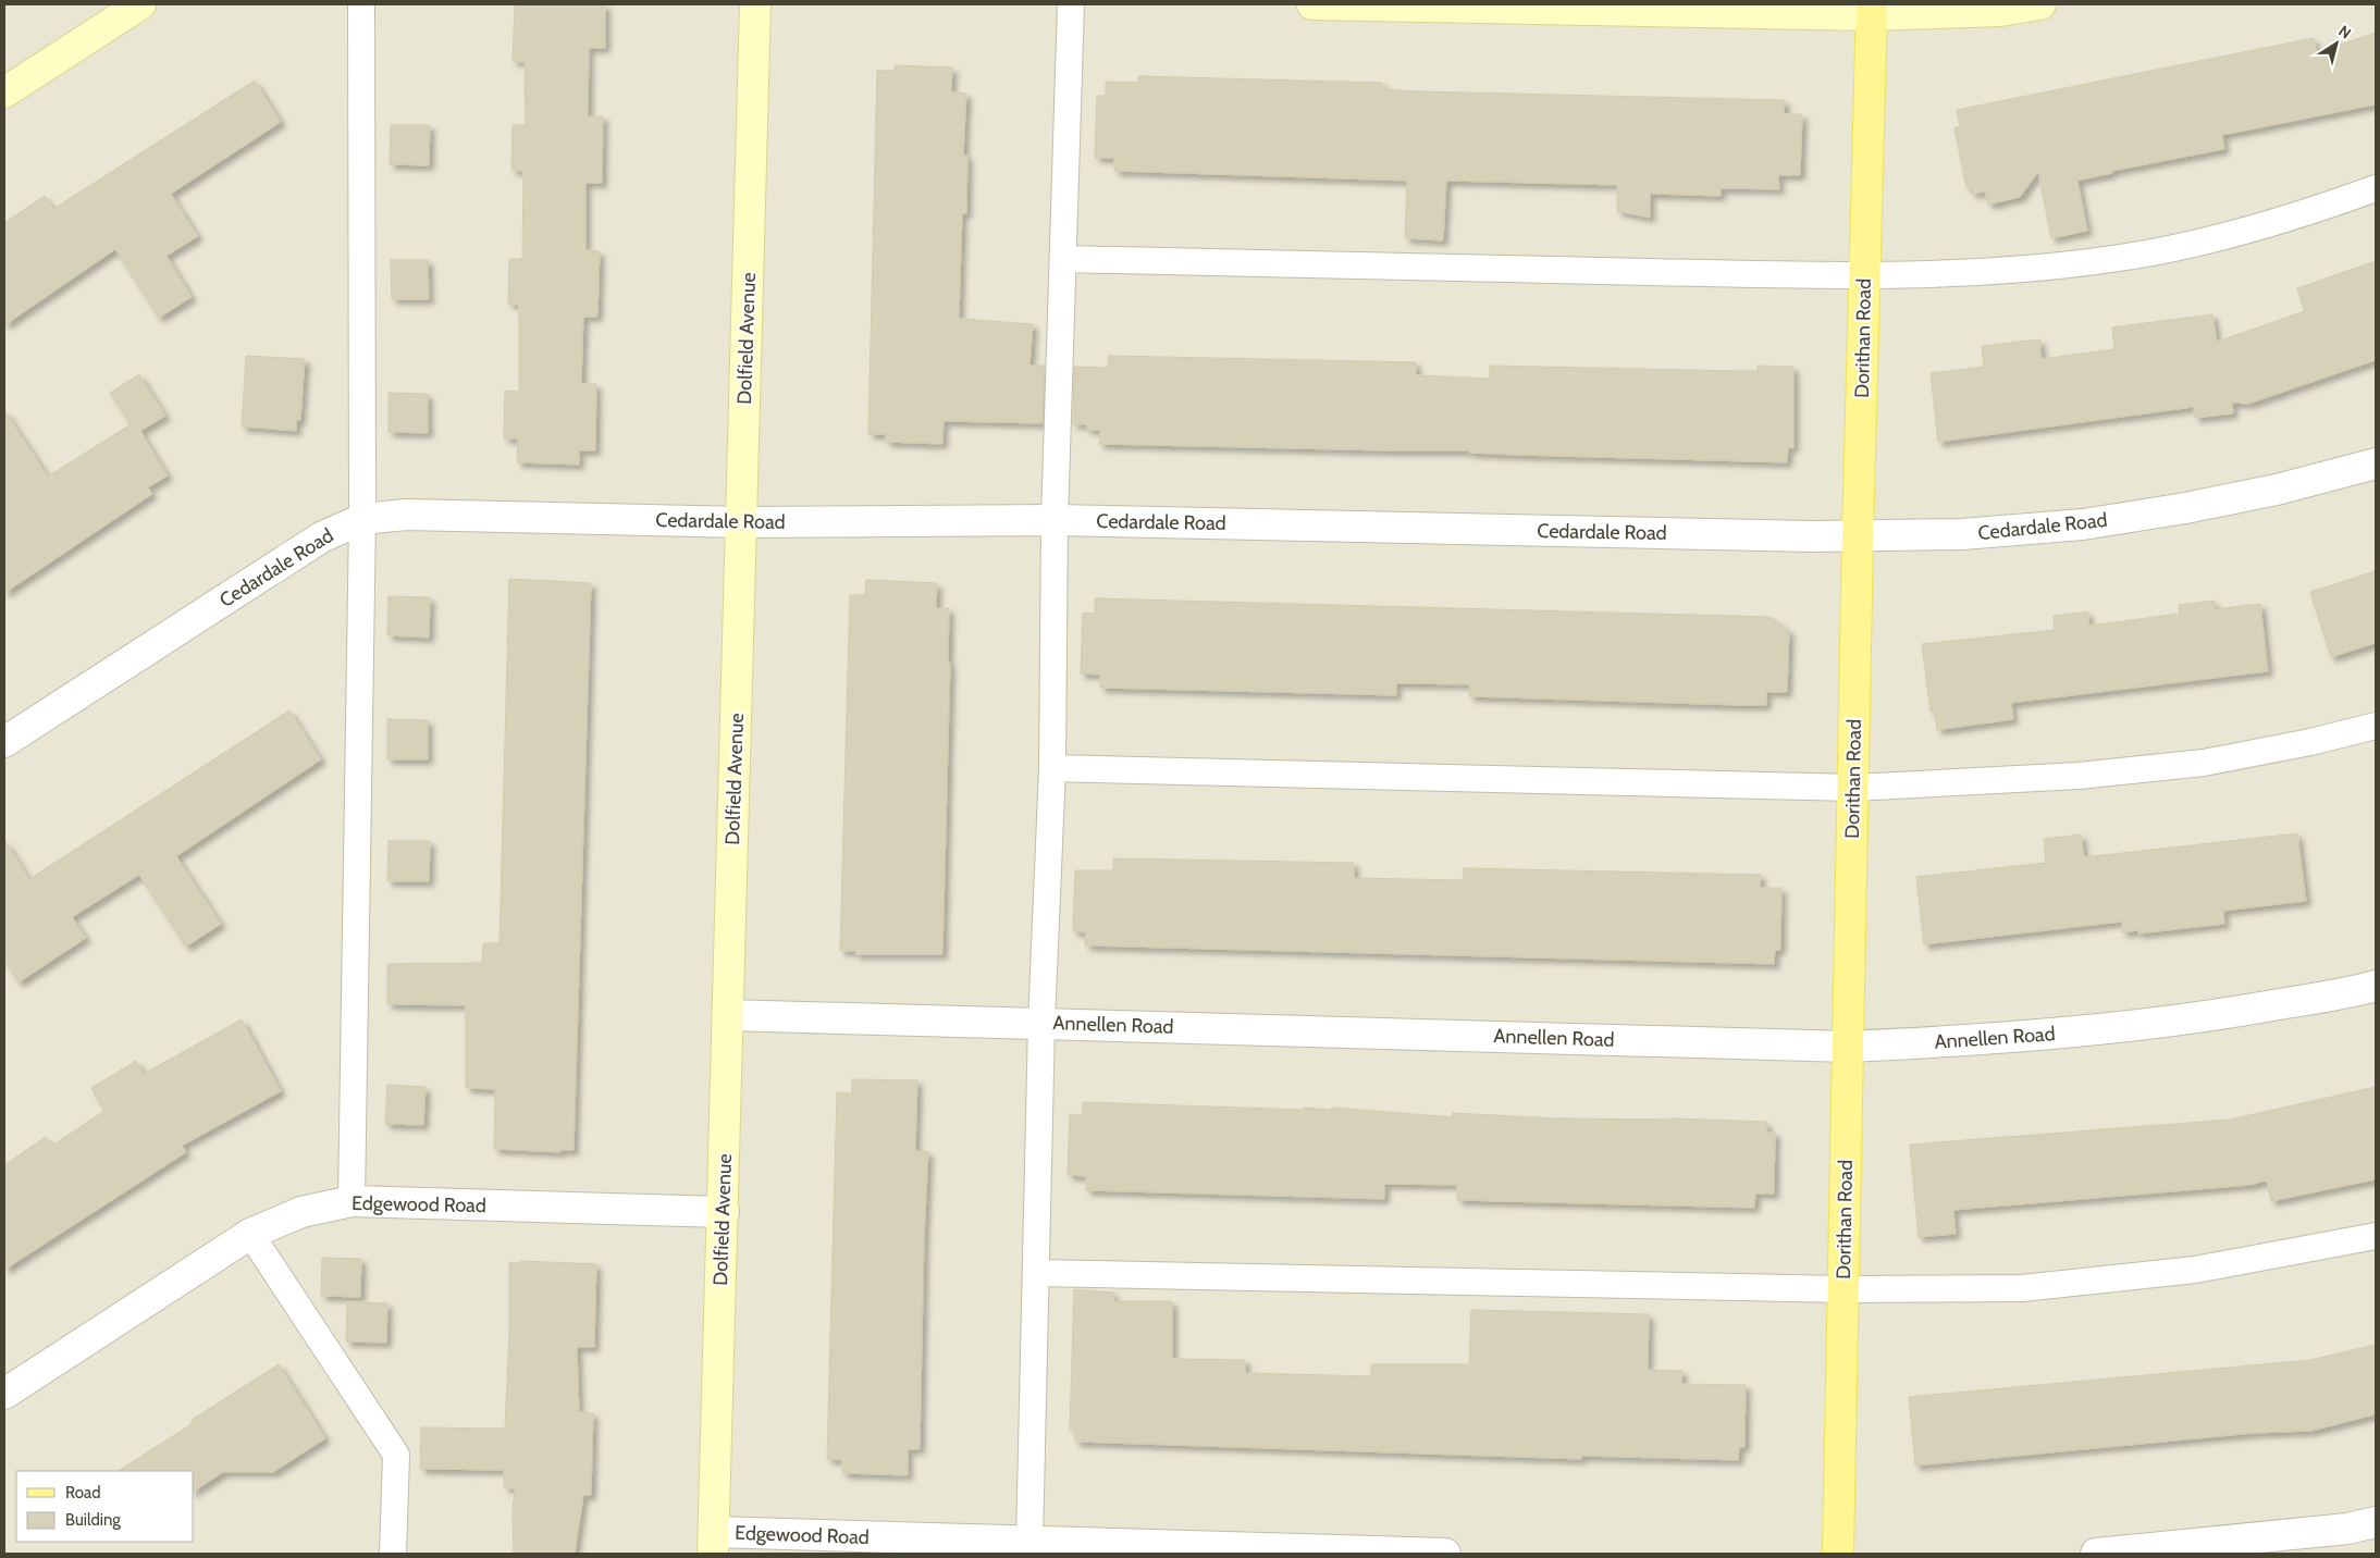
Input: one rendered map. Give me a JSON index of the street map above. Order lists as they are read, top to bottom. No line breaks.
{"streets":{"main road":["Dorithan Road"],"street":["Dolfield Avenue","Cedardale Road","Annellen Road","Edgewood Road"]},"crossings":[["Dolfield Avenue","Cedardale Road"],["Dolfield Avenue","Annellen Road"],["Dolfield Avenue","Edgewood Road"],["Dorithan Road","Cedardale Road"],["Dorithan Road","Annellen Road"]],"legend":["Road","Building"],"north":"top right"}
